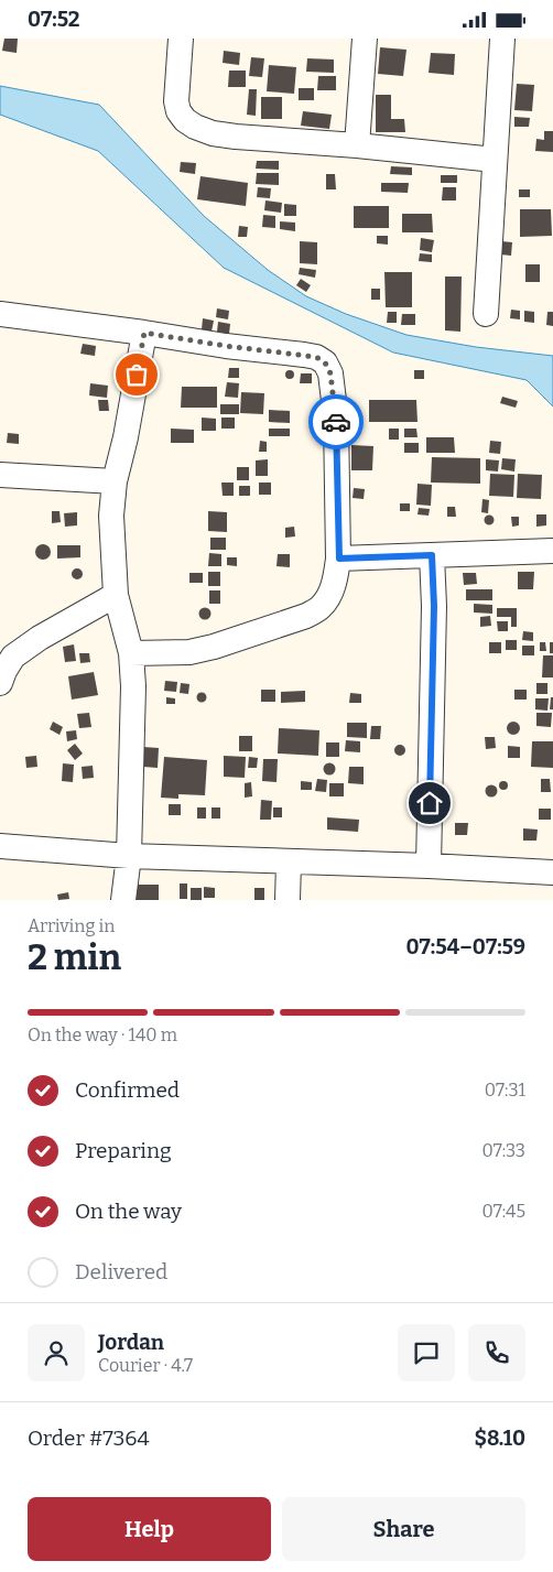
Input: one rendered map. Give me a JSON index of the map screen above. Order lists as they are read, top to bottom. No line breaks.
{"page":{"status":"07:52","heading":["2 min","Arriving in","07:54–07:59"],"panel":["Jordan","Courier · 4.7","Order #7364","$8.10"],"bar":"On the way · 140 m","list":[["Confirmed","07:31"],["Preparing","07:33"],["On the way","07:45"],"Delivered"],"buttons":["Help","Share"]}}
